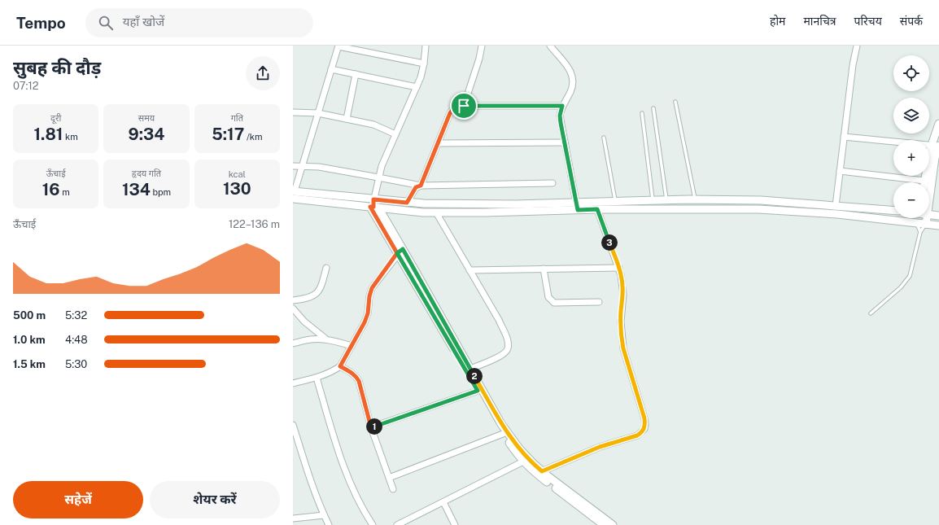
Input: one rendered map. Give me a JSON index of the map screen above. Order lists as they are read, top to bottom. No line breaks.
{"page":{"header":"Tempo","search":"यहाँ खोजें","nav":["होम","मानचित्र","परिचय","संपर्क"],"heading":["सुबह की दौड़","07:12"],"map_buttons":["+","−"],"stats":[["दूरी","1.81 km"],["समय","9:34"],["गति","5:17 /km"],["ऊँचाई","16 m"],["हृदय गति","134 bpm"],["kcal","130"]],"chart":["ऊँचाई","122–136 m"],"pins":["3","2","1"],"list":[{"name":"500 m","note":"5:32"},{"name":"1.0 km","note":"4:48"},{"name":"1.5 km","note":"5:30"}],"buttons":["सहेजें","शेयर करें"]}}
